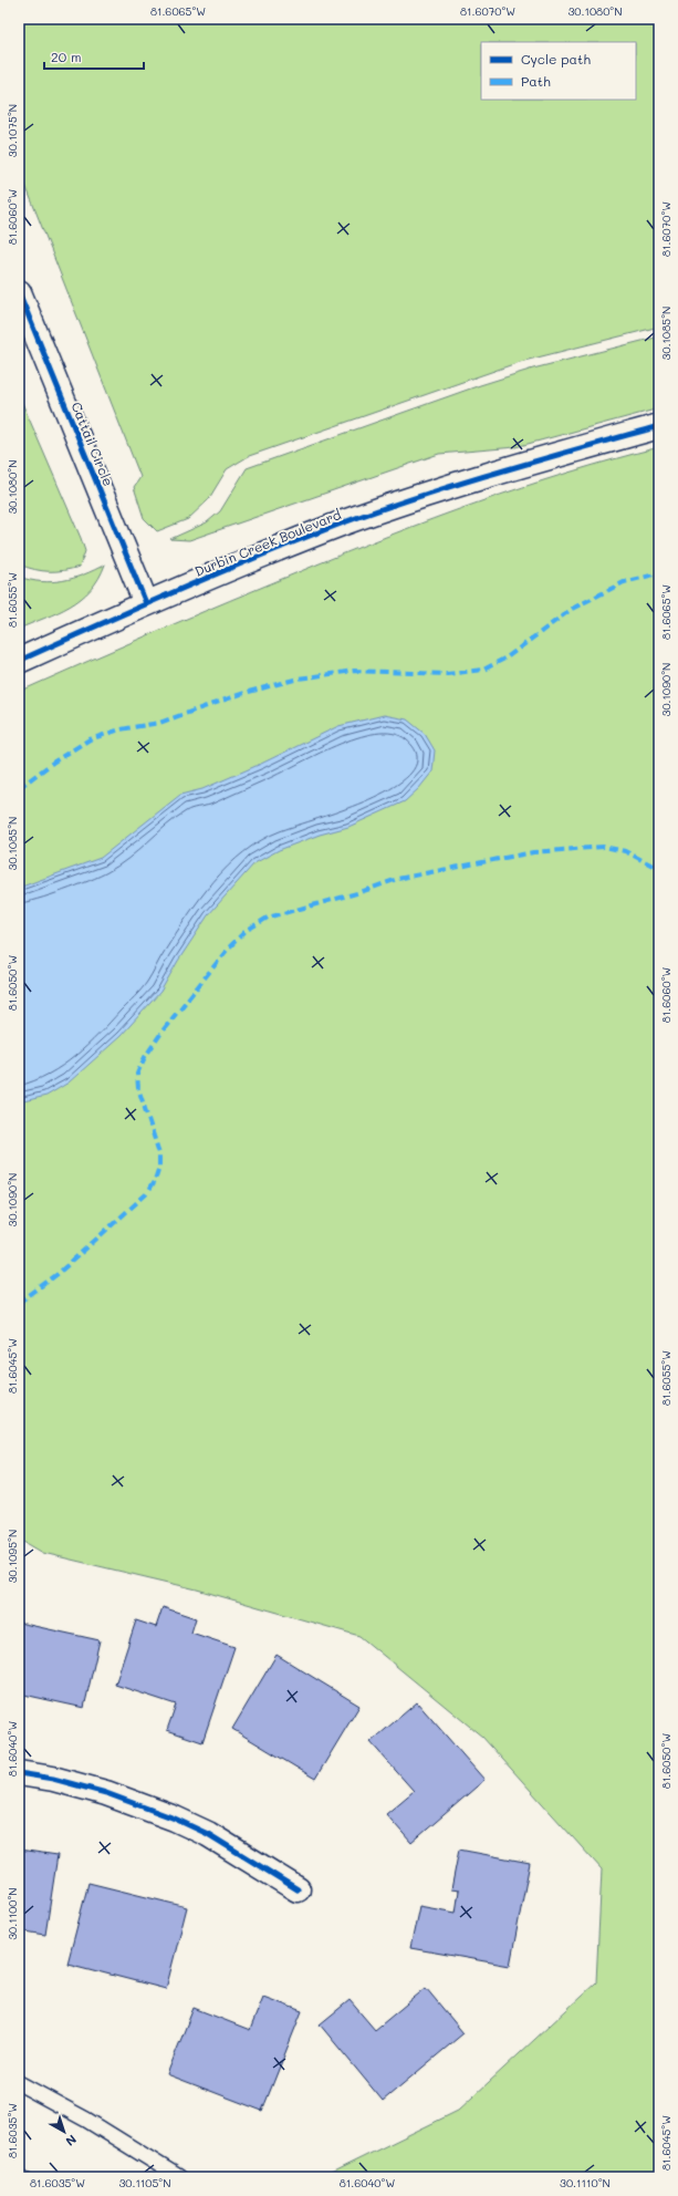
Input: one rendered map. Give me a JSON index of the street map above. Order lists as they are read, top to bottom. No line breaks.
{"streets":{"street":["Cattail Circle","Durbin Creek Boulevard"]},"crossings":[["Cattail Circle","Durbin Creek Boulevard"]],"legend":["Cycle path","Path"],"scale_bar":"20 m","north":"bottom right","coordinates":["81.6065°W","81.6070°W","30.1080°N","30.1075°N","81.6060°W","30.1085°N","81.6055°W","30.1090°N","81.6050°W","81.6045°W","30.1095°N","81.6040°W","30.1100°N","81.6035°W","30.1105°N","30.1110°N"]}
